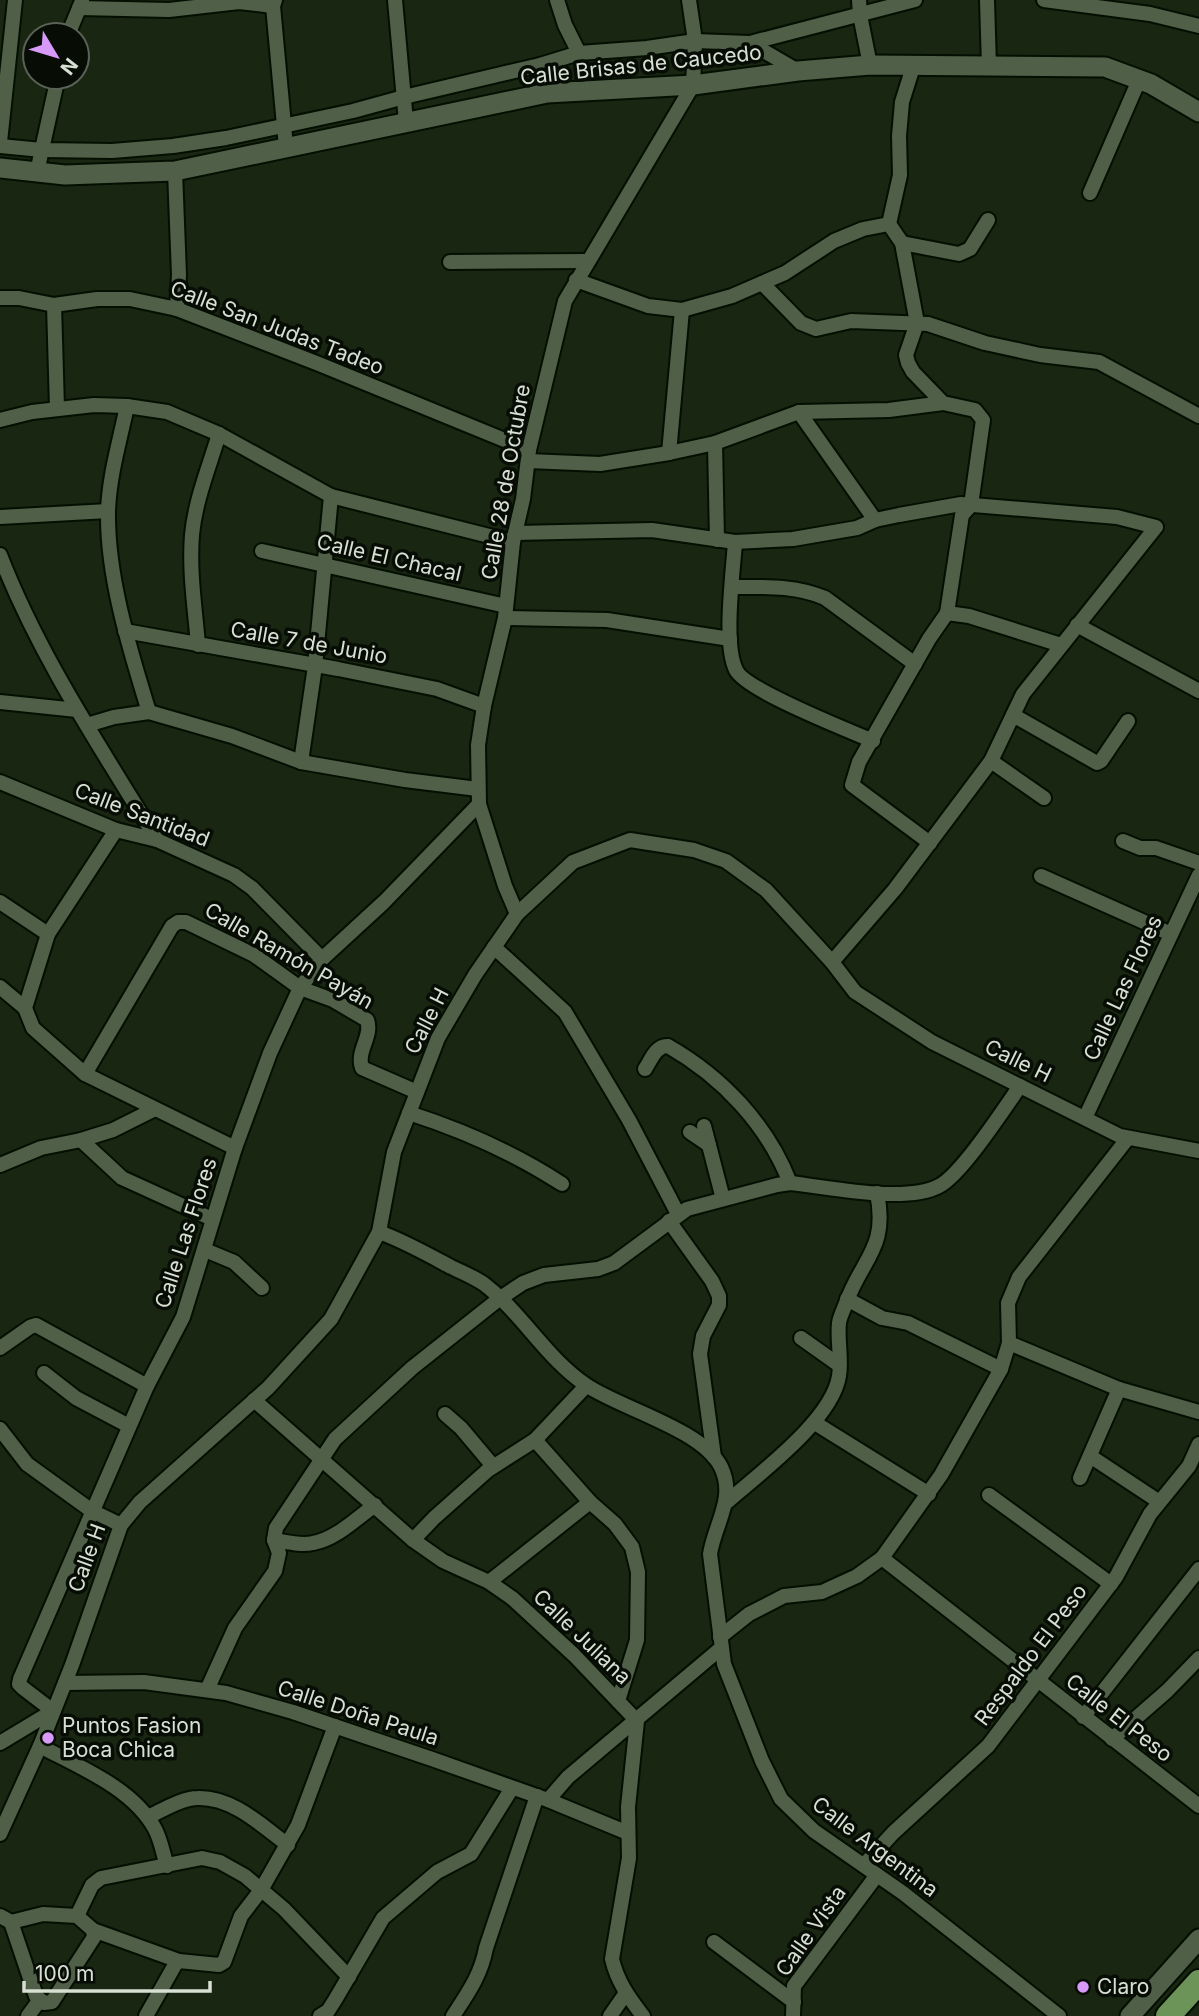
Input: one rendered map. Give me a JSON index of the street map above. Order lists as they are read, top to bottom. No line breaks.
{"streets":{"street":["Calle Brisas de Caucedo","Calle San Judas Tadeo","Calle 28 de Octubre","Calle El Chacal","Calle 7 de Junio","Calle Santidad","Calle Ramón Payán","Calle Las Flores","Calle H","Calle Juliana","Respaldo El Peso","Calle Doña Paula","Calle El Peso","Calle Argentina","Calle Vista"]},"crossings":[["Calle Brisas de Caucedo","Calle 28 de Octubre"],["Calle San Judas Tadeo","Calle 28 de Octubre"],["Calle 28 de Octubre","Calle El Chacal"],["Calle 28 de Octubre","Calle 7 de Junio"],["Calle 28 de Octubre","Calle Las Flores"],["Calle 28 de Octubre","Calle H"],["Calle Santidad","Calle Las Flores"],["Calle Ramón Payán","Calle Las Flores"],["Calle Ramón Payán","Calle H"],["Calle Las Flores","Calle H"],["Calle H","Calle Juliana"],["Calle H","Calle Doña Paula"],["Respaldo El Peso","Calle El Peso"],["Respaldo El Peso","Calle Argentina"],["Calle Argentina","Calle Vista"]],"places":["Puntos Fasion Boca Chica","Claro"],"scale_bar":"100 m","north":"bottom right"}
